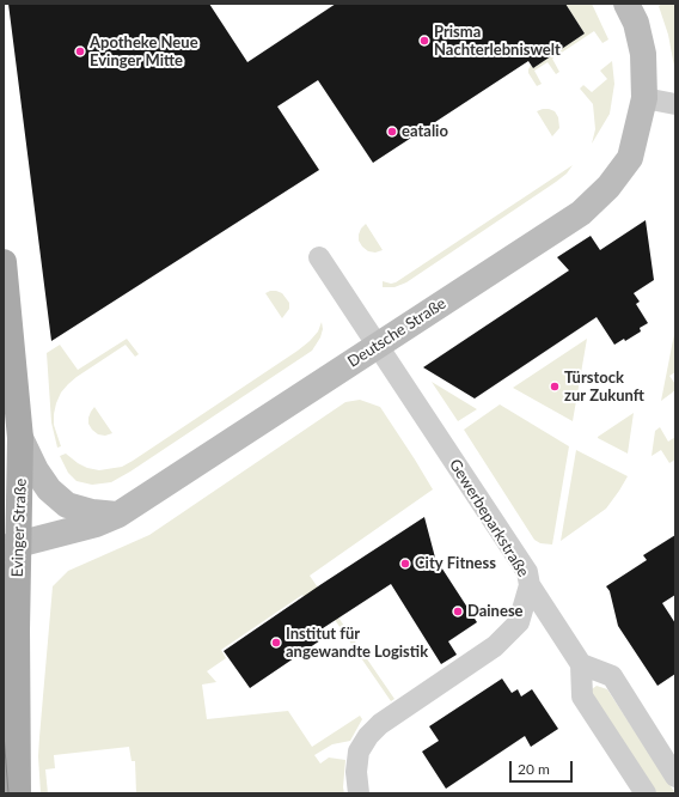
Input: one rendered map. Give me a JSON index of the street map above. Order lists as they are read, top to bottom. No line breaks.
{"streets":{"main road":["Evinger Straße"],"street":["Deutsche Straße","Gewerbeparkstraße"]},"crossings":[["Deutsche Straße","Gewerbeparkstraße"],["Deutsche Straße","Evinger Straße"]],"places":["Prisma Nachterlebniswelt","Apotheke Neue Evinger Mitte","eatalio","Türstock zur Zukunft","City Fitness","Dainese","Institut für angewandte Logistik"],"scale_bar":"20 m"}
